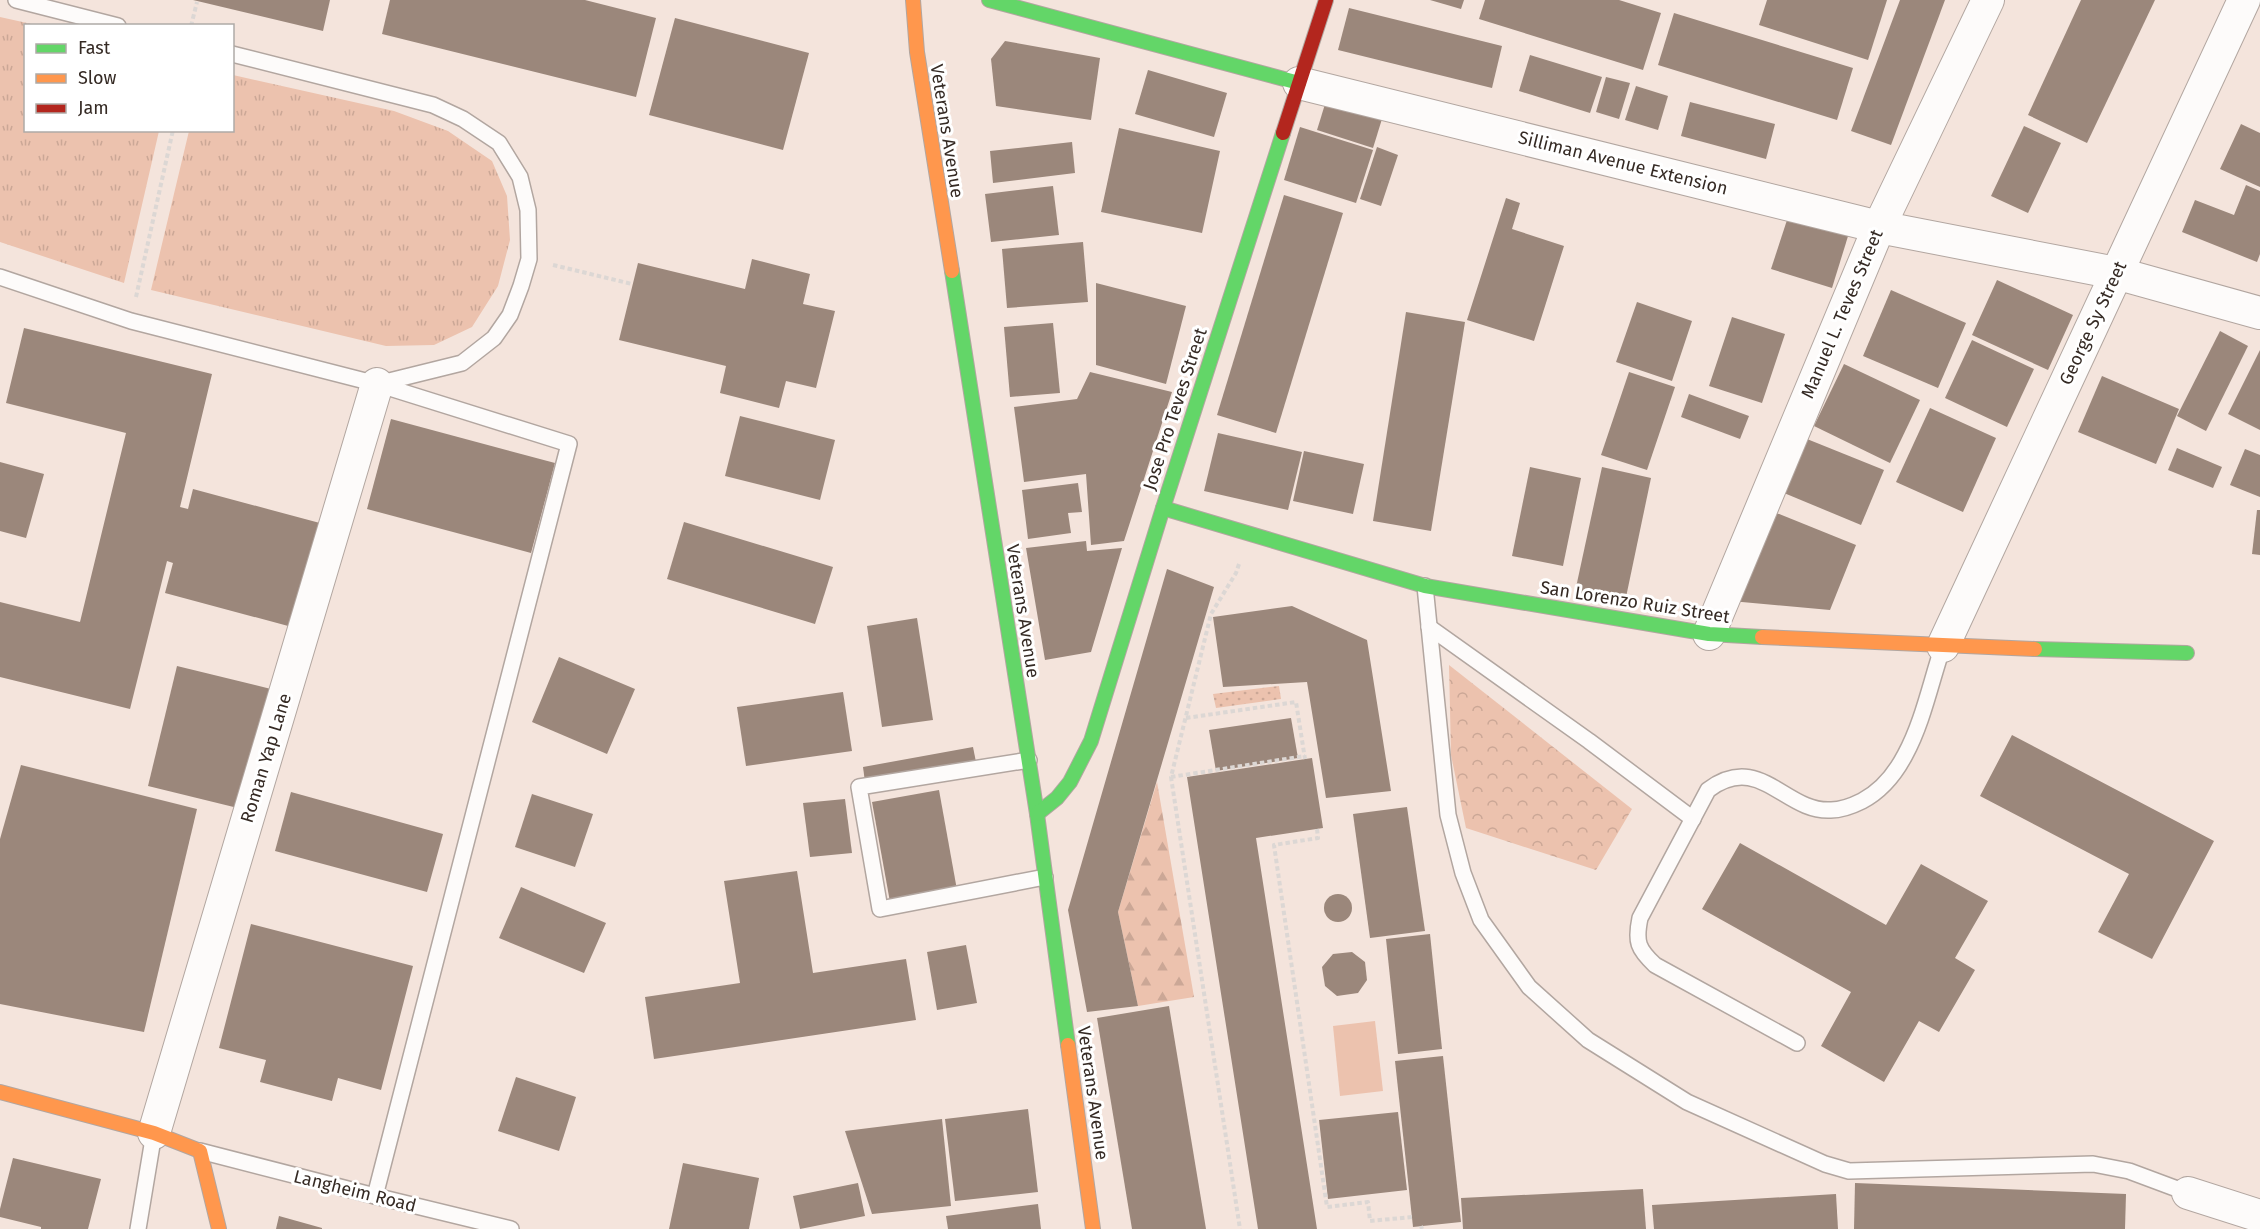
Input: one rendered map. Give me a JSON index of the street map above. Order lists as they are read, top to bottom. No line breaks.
{"streets":{"street":["Veterans Avenue","Silliman Avenue Extension","Manuel L. Teves Street","George Sy Street","Jose Pro Teves Street","San Lorenzo Ruiz Street","Roman Yap Lane","Langheim Road"]},"crossings":[["Veterans Avenue","Jose Pro Teves Street"],["Silliman Avenue Extension","Manuel L. Teves Street"],["Silliman Avenue Extension","George Sy Street"],["Silliman Avenue Extension","Jose Pro Teves Street"],["Manuel L. Teves Street","San Lorenzo Ruiz Street"],["George Sy Street","San Lorenzo Ruiz Street"],["Jose Pro Teves Street","San Lorenzo Ruiz Street"],["Roman Yap Lane","Langheim Road"]],"legend":["Fast","Slow","Jam"]}
